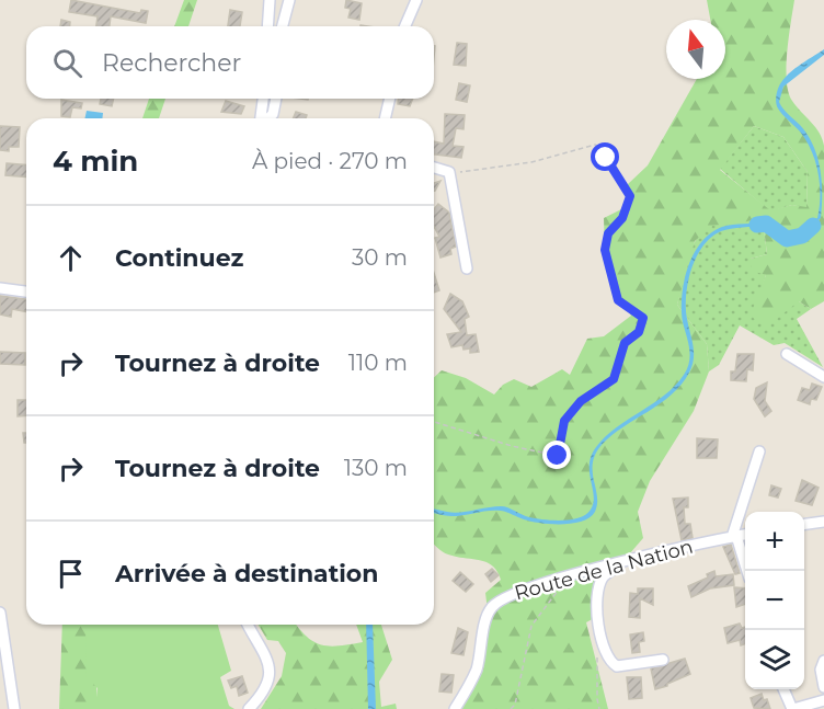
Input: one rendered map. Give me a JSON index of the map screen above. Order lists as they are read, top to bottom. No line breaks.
{"streets":{"street":["Route de la Nation"]},"north":"top","page":{"search":"Rechercher","heading":["4 min","À pied · 270 m"],"list":[["Continuez","30 m"],["Tournez à droite","110 m"],["Tournez à droite","130 m"],"Arrivée à destination"],"map_buttons":["+","−"]}}
